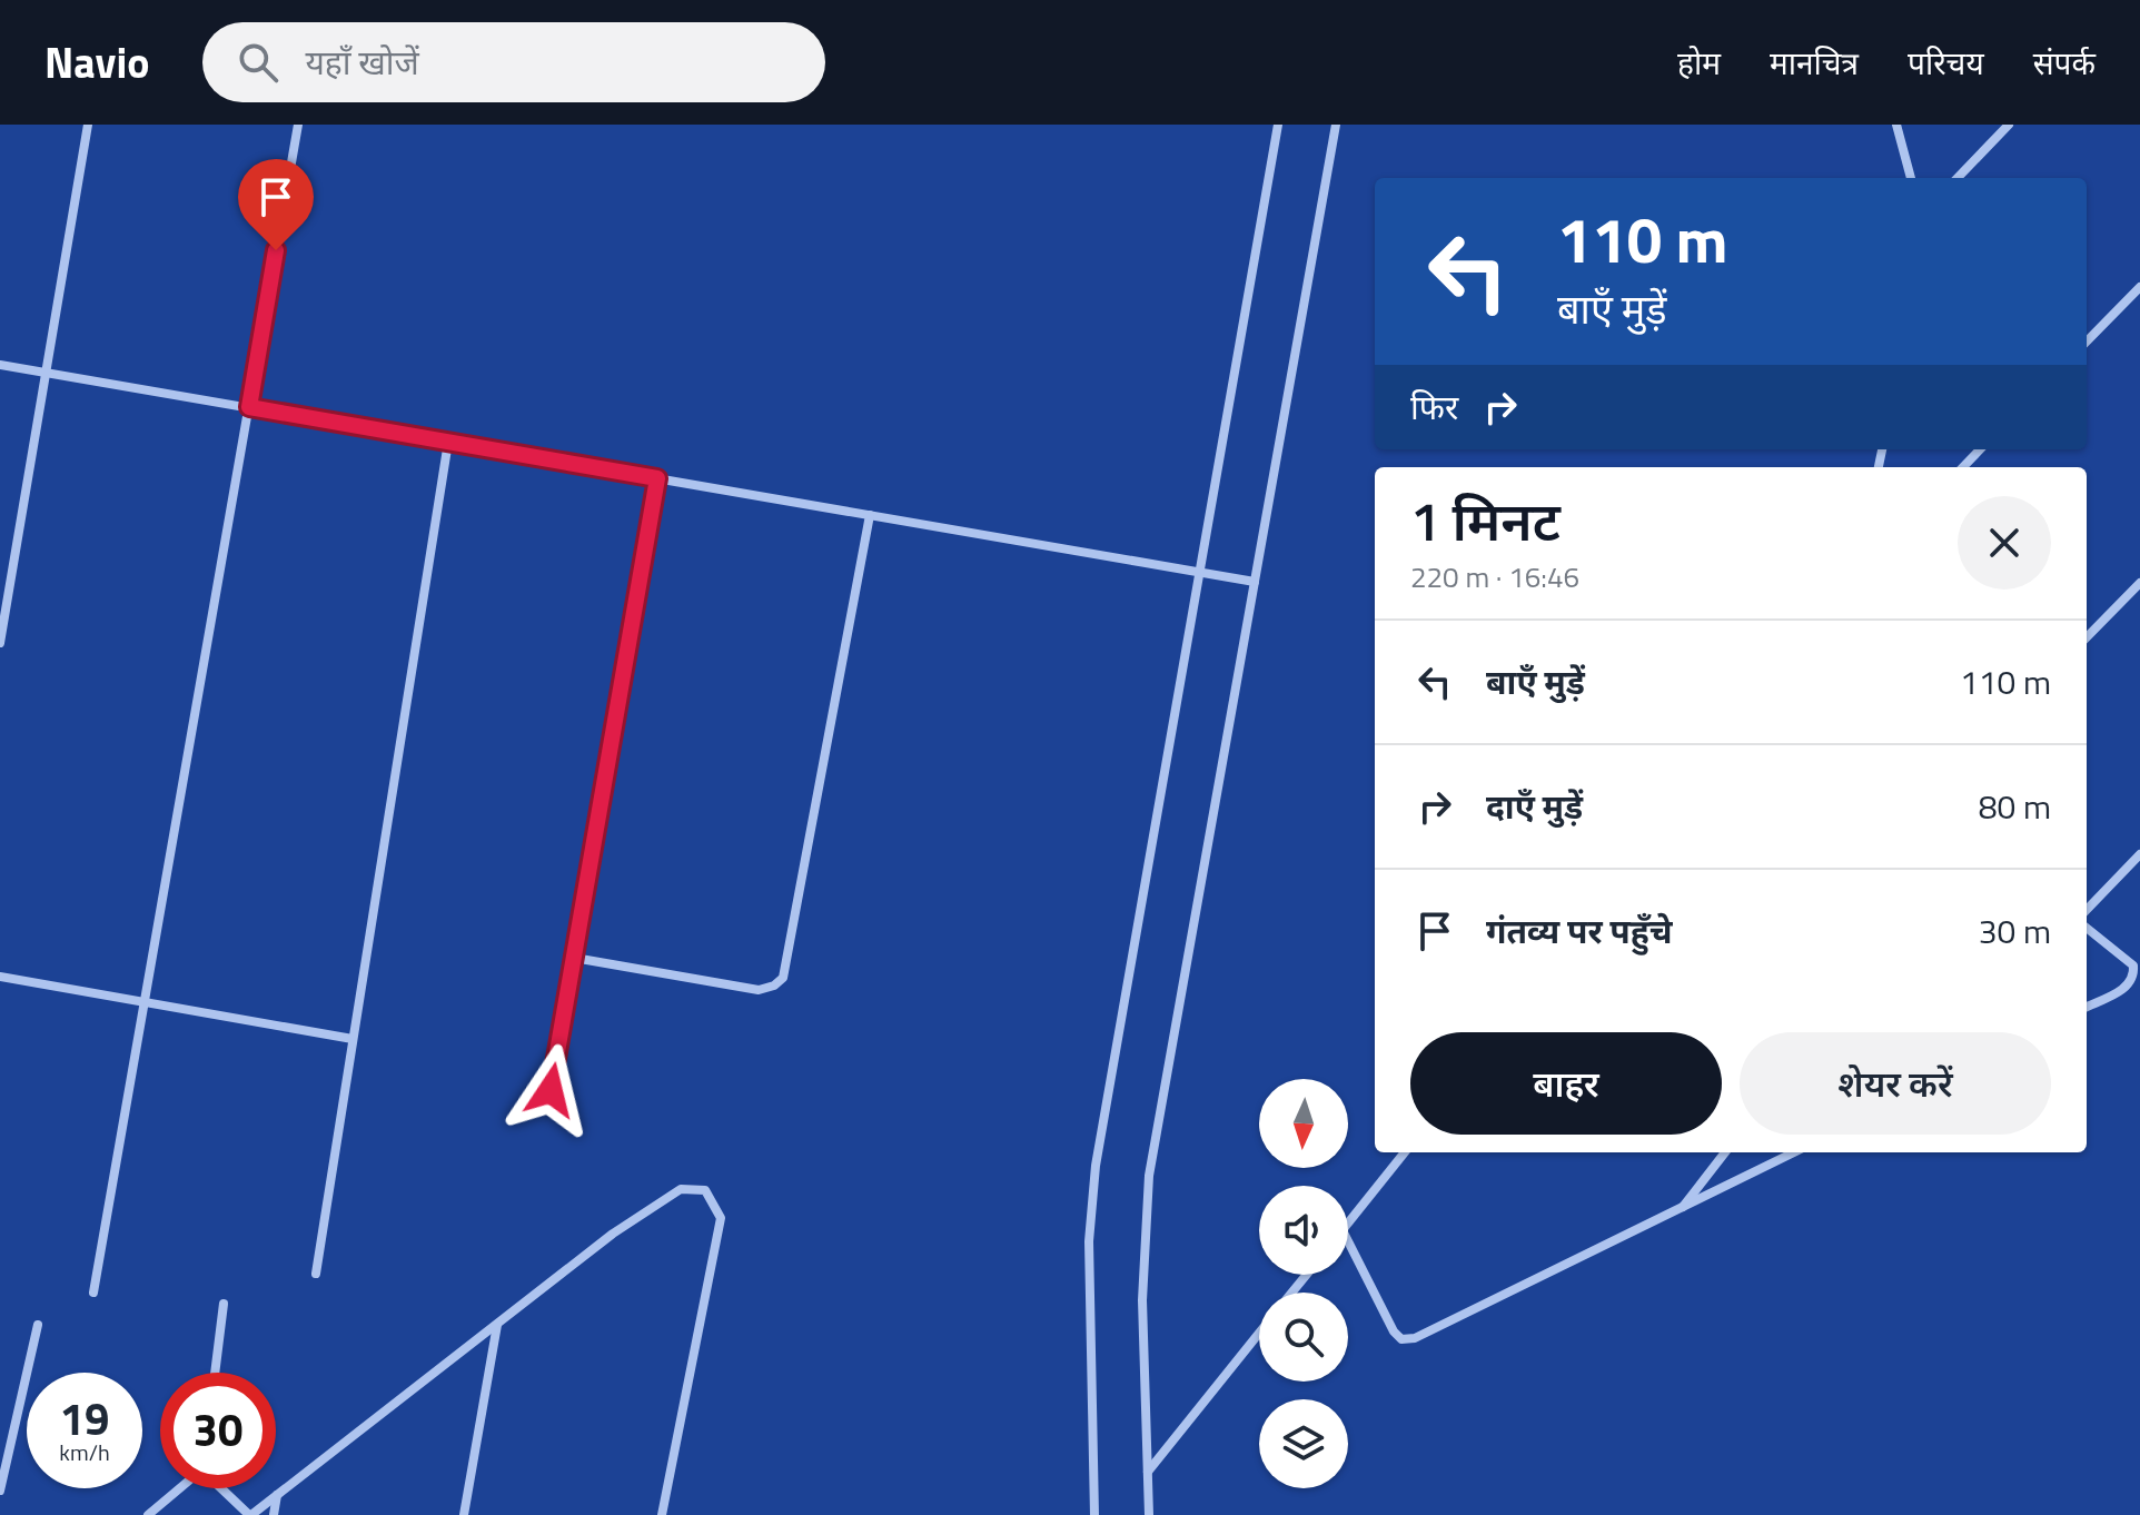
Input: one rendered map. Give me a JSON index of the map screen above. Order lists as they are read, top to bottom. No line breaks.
{"north":"bottom","page":{"header":"Navio","search":"यहाँ खोजें","nav":["होम","मानचित्र","परिचय","संपर्क"],"turn":["110 m","बाएँ मुड़ें"],"then":"फिर","heading":["1 मिनट","220 m · 16:46"],"list":[{"name":"बाएँ मुड़ें","value":"110 m"},{"name":"दाएँ मुड़ें","value":"80 m"},{"name":"गंतव्य पर पहुँचे","value":"30 m"}],"buttons":["बाहर","शेयर करें"],"speed":"19 km/h","limit":"30"}}
